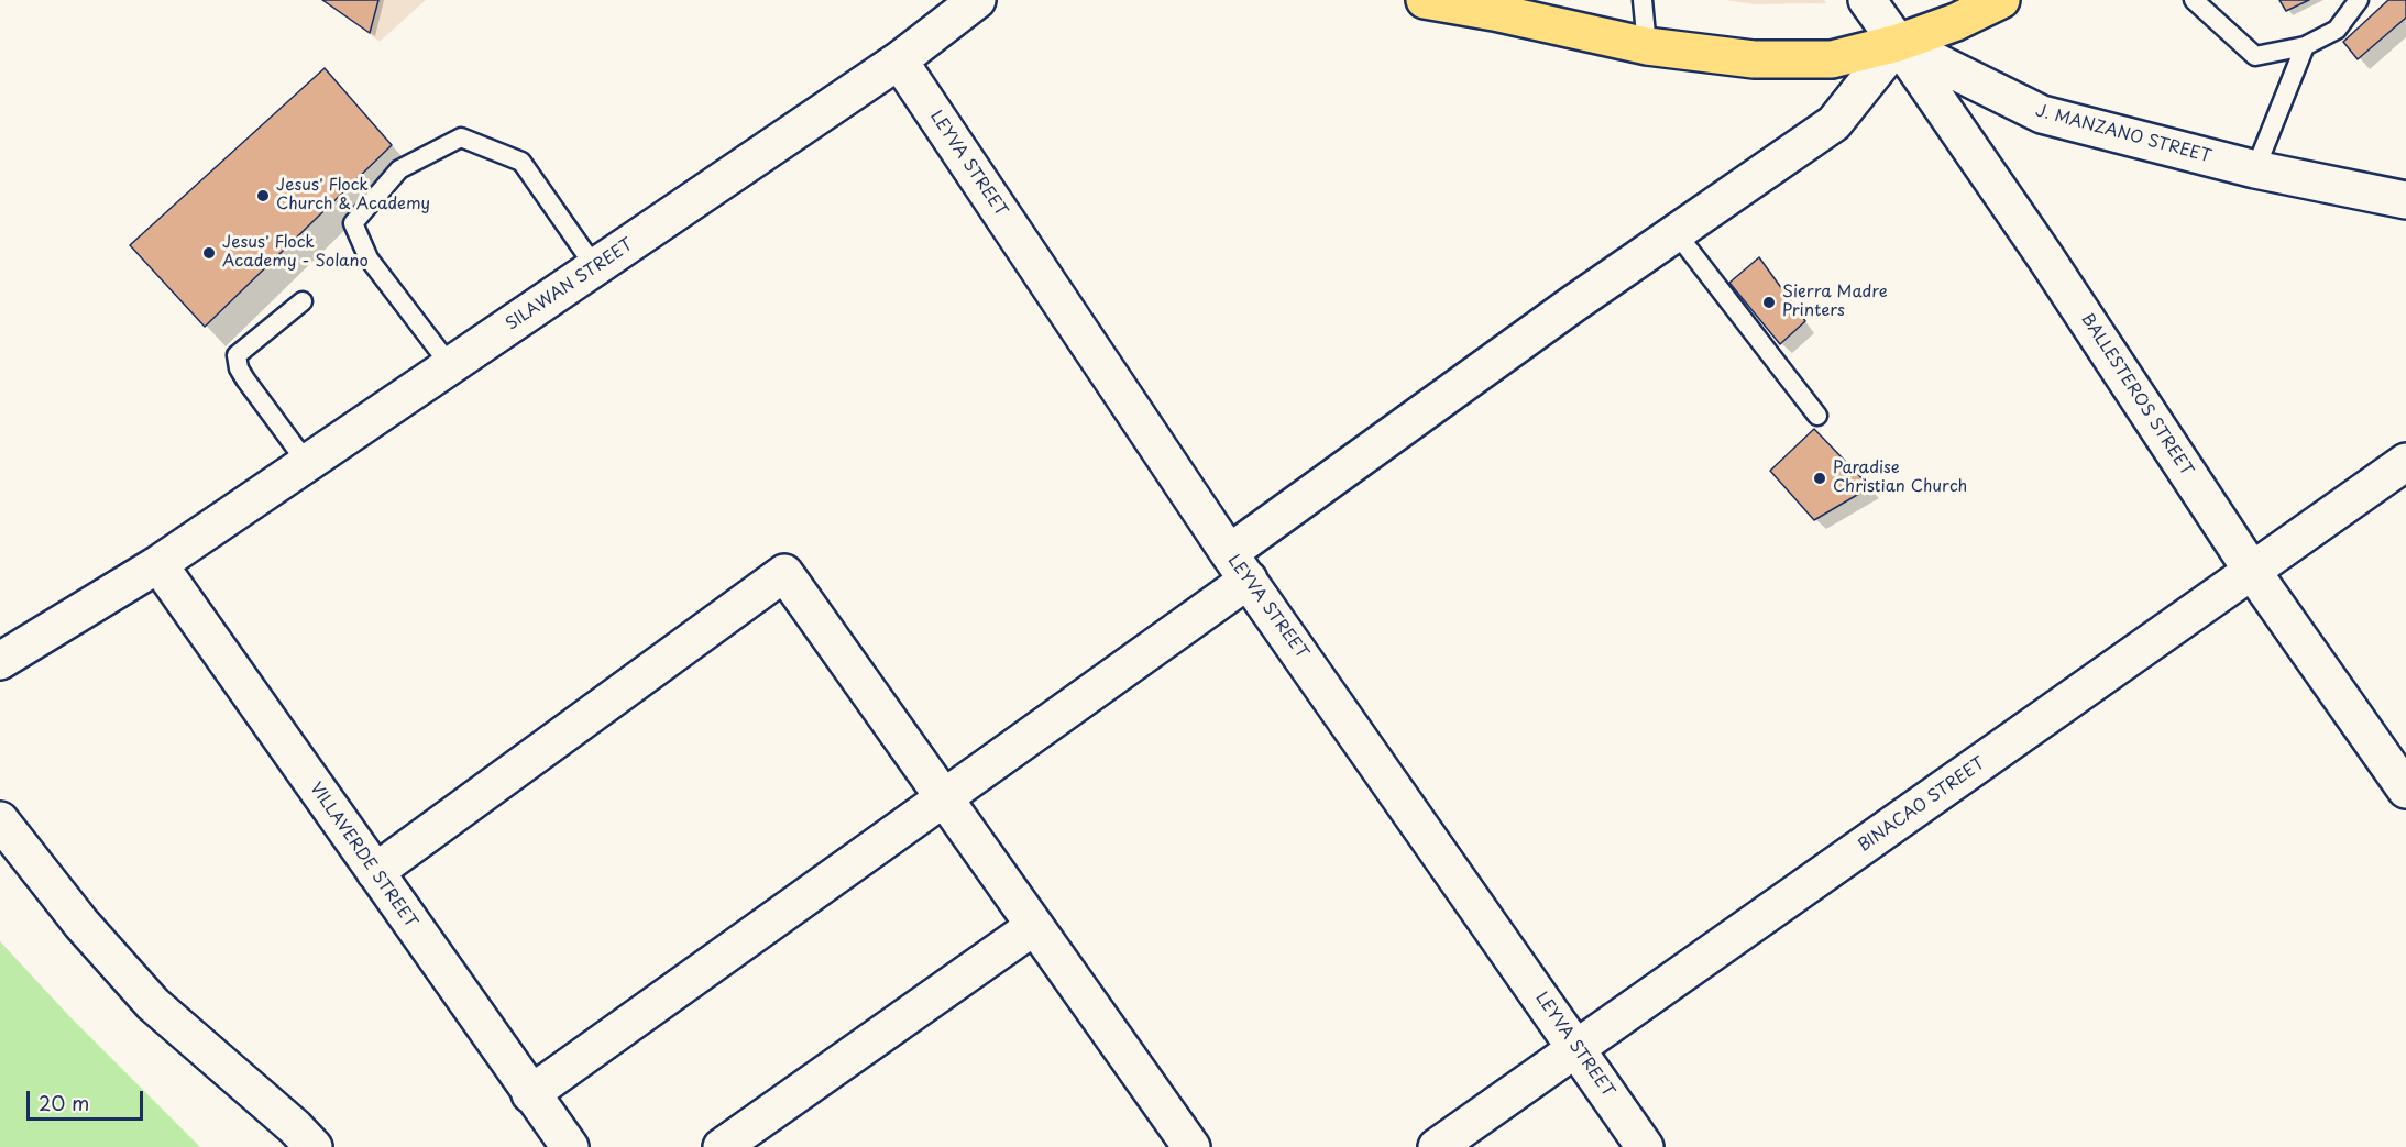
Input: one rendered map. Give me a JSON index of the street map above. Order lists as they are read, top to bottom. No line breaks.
{"streets":{"street":["J. MANZANO STREET","LEYVA STREET","SILAWAN STREET","BALLESTEROS STREET","BINACAO STREET","VILLAVERDE STREET"]},"crossings":[["J. MANZANO STREET","BALLESTEROS STREET"],["LEYVA STREET","SILAWAN STREET"],["LEYVA STREET","BINACAO STREET"],["SILAWAN STREET","VILLAVERDE STREET"],["BALLESTEROS STREET","BINACAO STREET"]],"places":["Jesus' Flock Church & Academy","Jesus' Flock Academy - Solano","Sierra Madre Printers","Paradise Christian Church"],"scale_bar":"20 m"}
